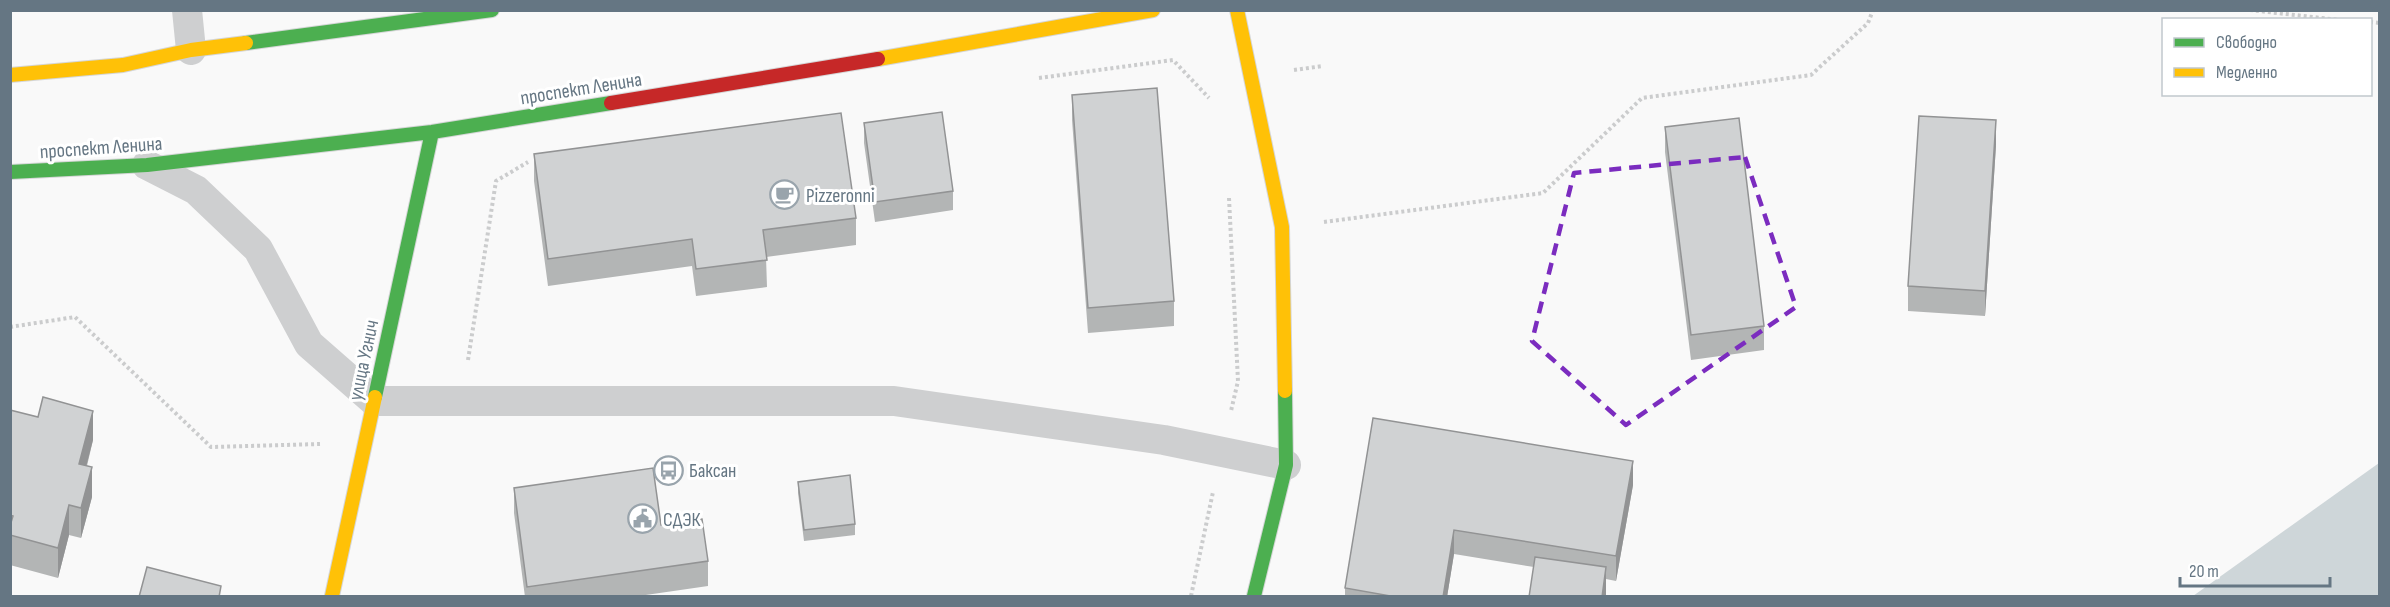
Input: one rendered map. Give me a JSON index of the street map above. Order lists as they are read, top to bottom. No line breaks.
{"streets":{"main road":["проспект Ленина","улица Угнич"]},"crossings":[["проспект Ленина","улица Угнич"]],"places":{"cafe":["Pizzeronni"],"bus stop":["Баксан"],"public building":["СДЭК"]},"legend":["Свободно","Медленно"],"scale_bar":"20 m"}
